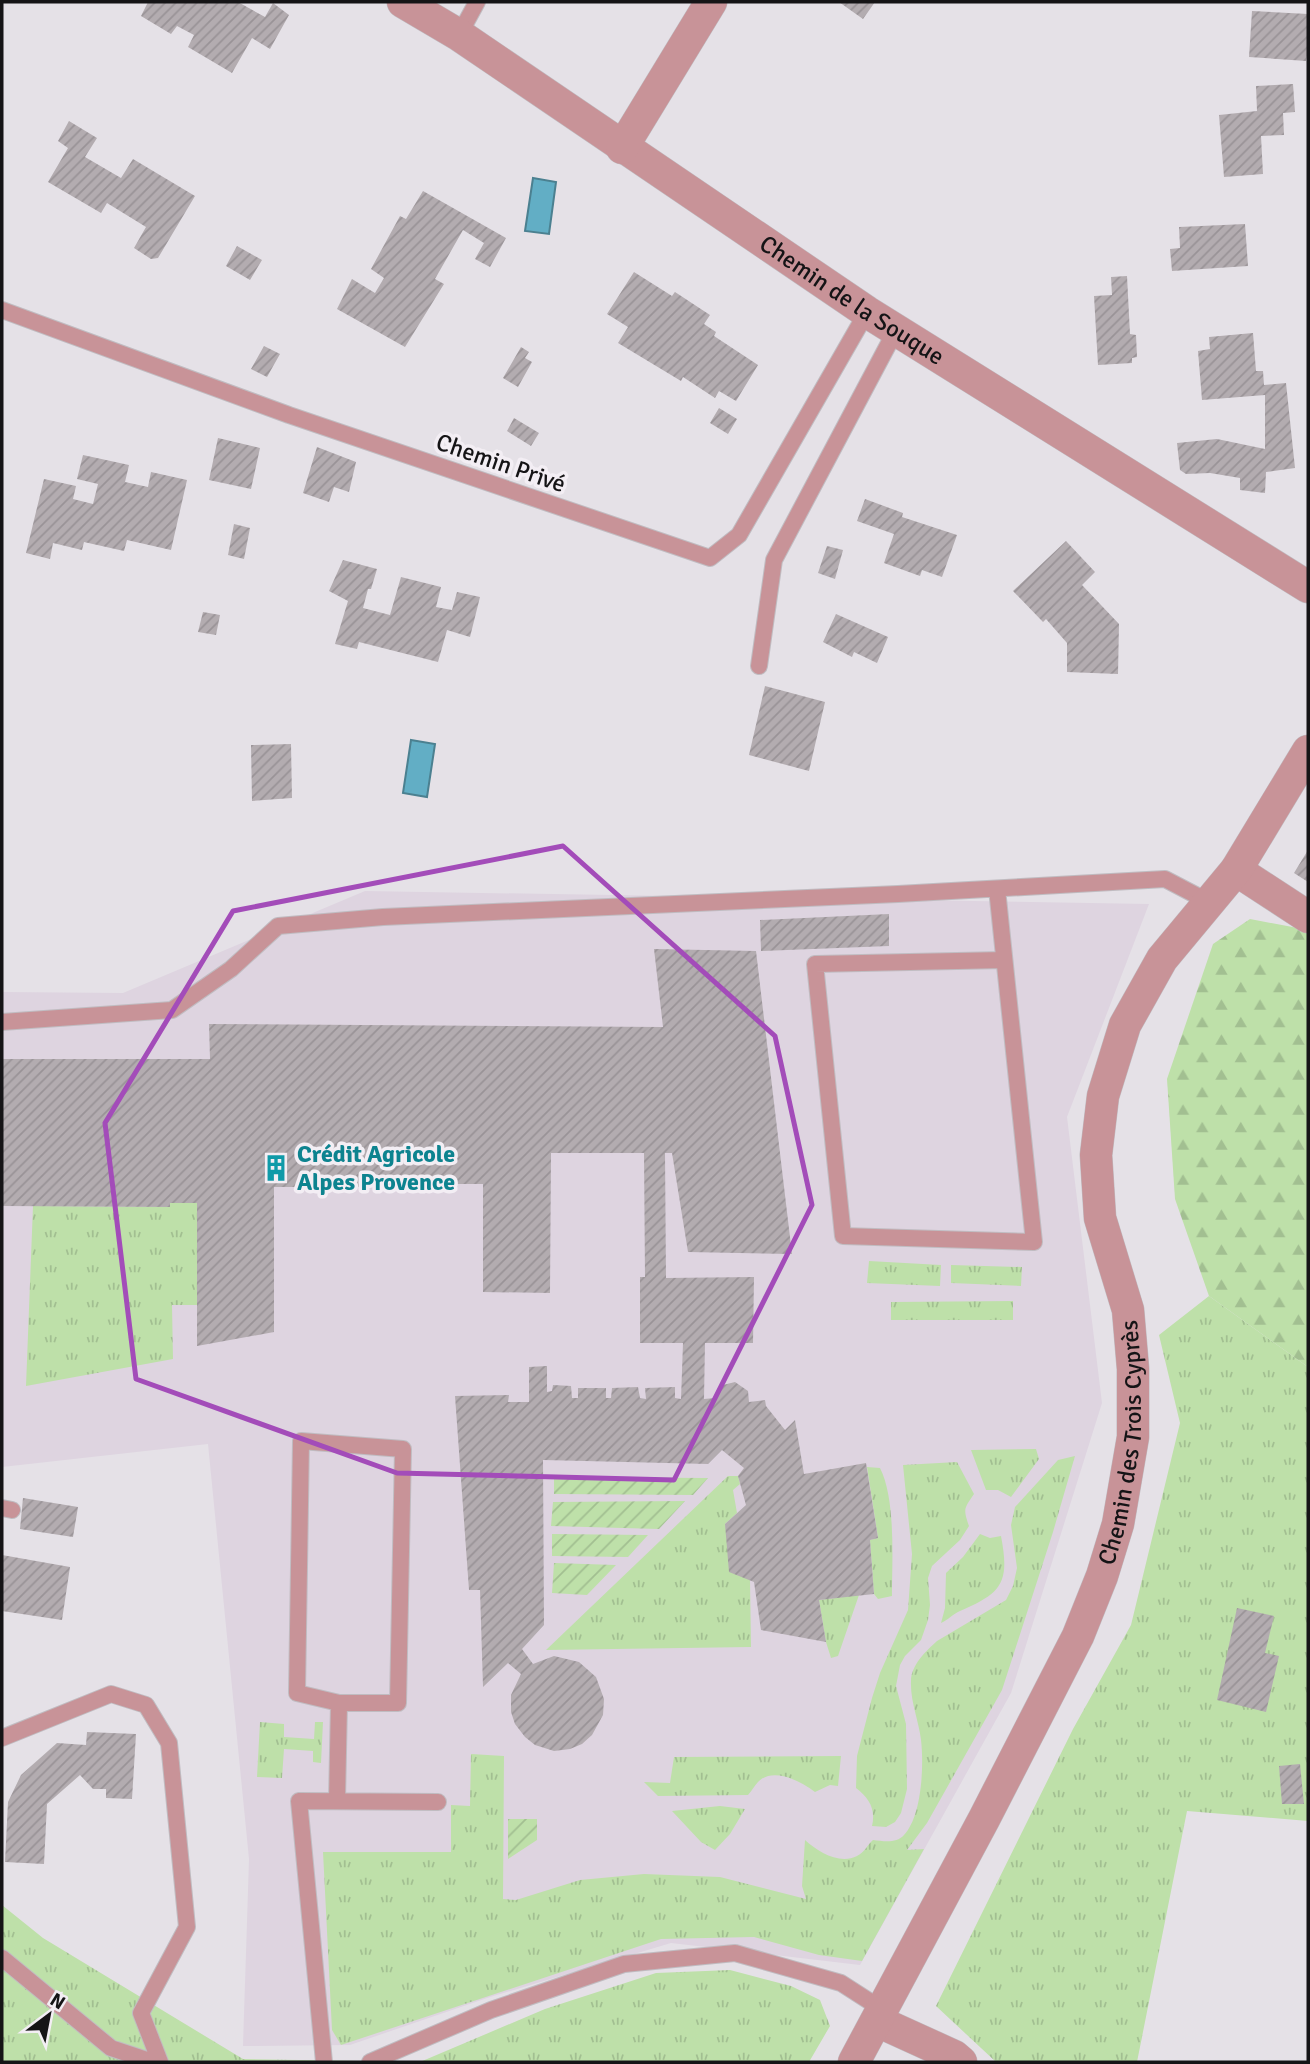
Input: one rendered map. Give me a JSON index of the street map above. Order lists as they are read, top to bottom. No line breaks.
{"streets":{"street":["Chemin de la Souque","Chemin des Trois Cyprès"],"lane":["Chemin Privé"]},"crossings":[["Chemin de la Souque","Chemin Privé"]],"places":{"building":["Crédit Agricole Alpes Provence"]},"north":"top right"}
